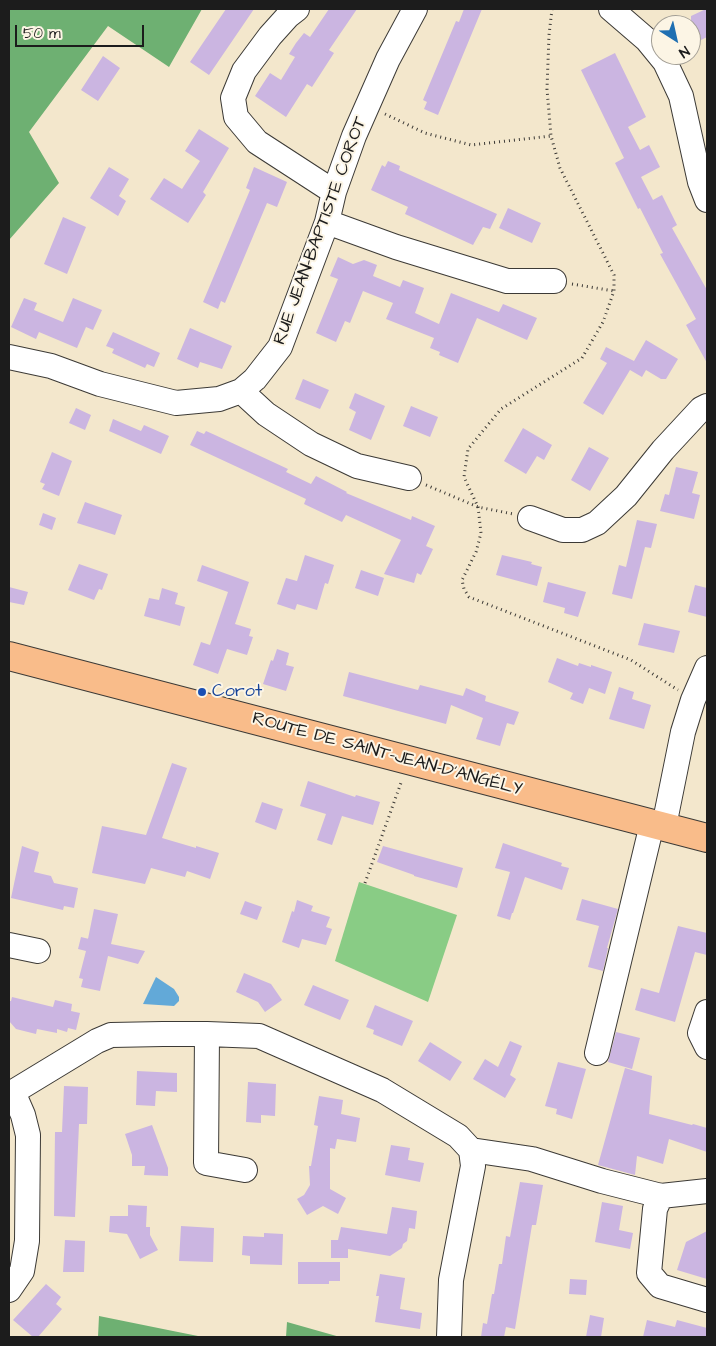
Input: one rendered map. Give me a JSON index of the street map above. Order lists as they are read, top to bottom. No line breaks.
{"streets":{"main road":["ROUTE DE SAINT-JEAN-D'ANGÉLY"],"street":["RUE JEAN-BAPTISTE COROT"]},"places":["Corot"],"scale_bar":"50 m","north":"bottom right"}
